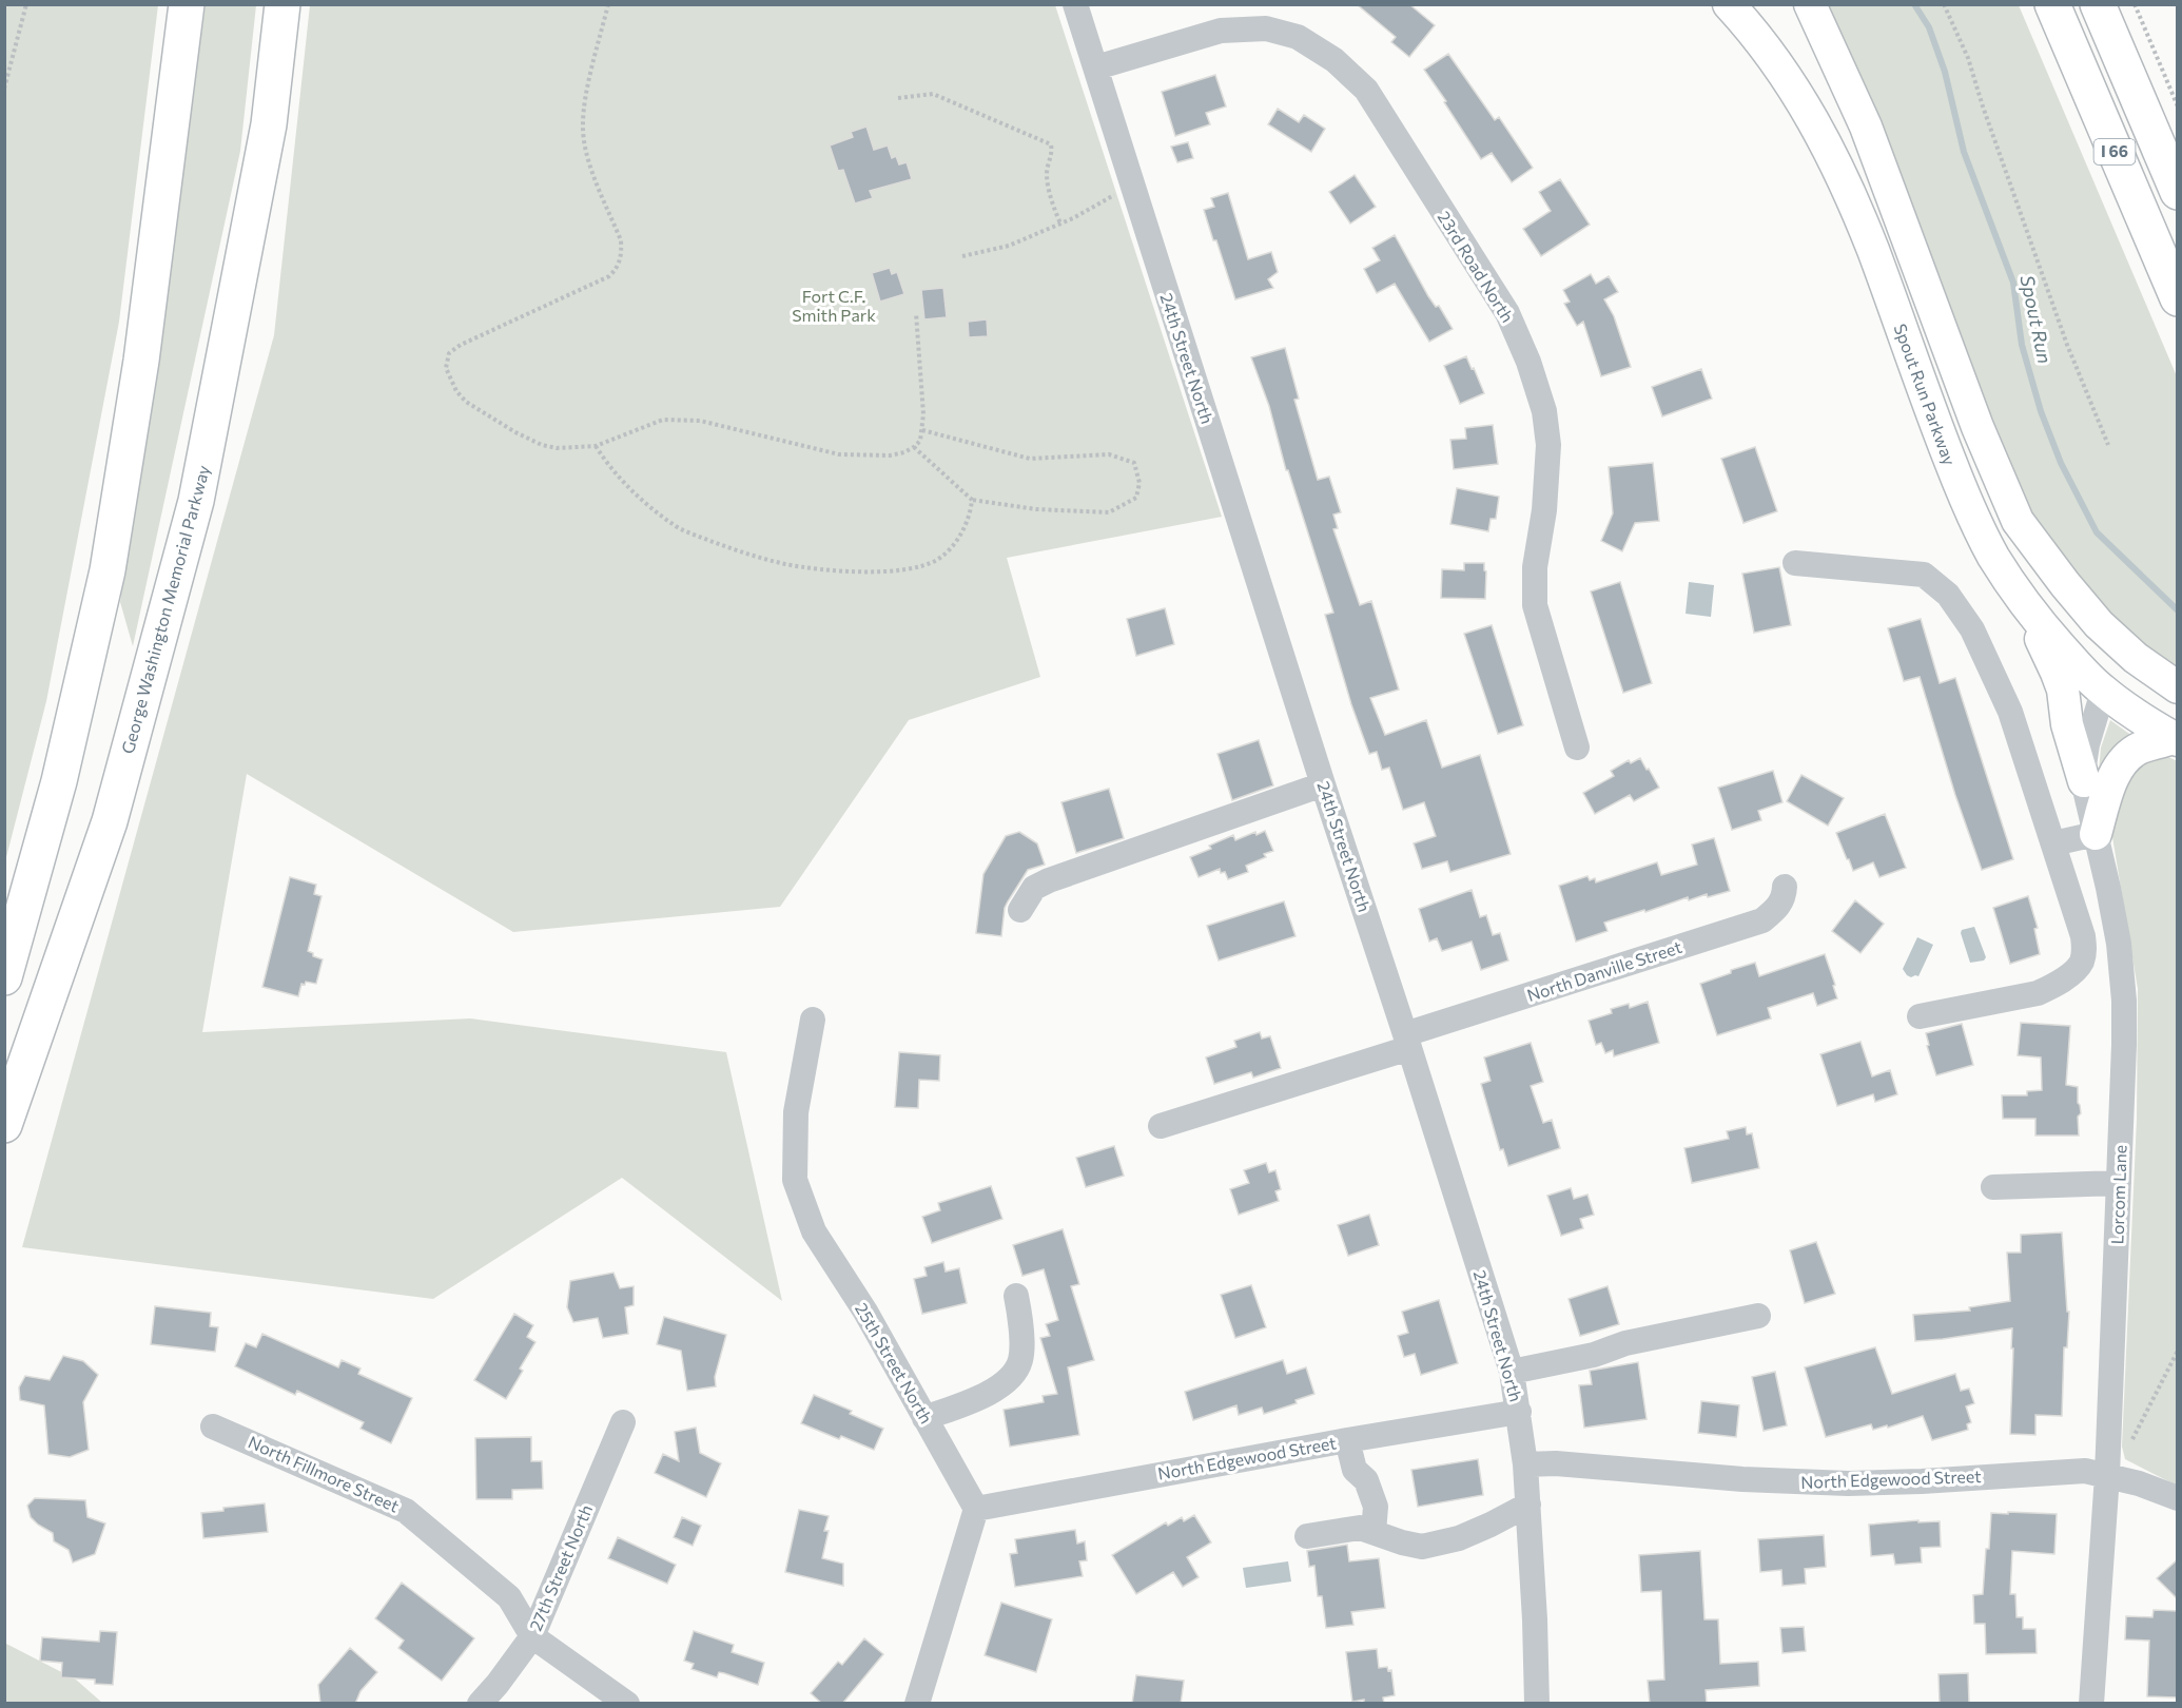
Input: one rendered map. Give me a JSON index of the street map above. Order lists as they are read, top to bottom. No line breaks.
{"streets":{"highway":["I 66","George Washington Memorial Parkway"],"main road":["Spout Run Parkway"],"street":["23rd Road North","24th Street North","North Danville Street","Lorcom Lane","25th Street North","North Edgewood Street","North Fillmore Street","27th Street North"]},"crossings":[["23rd Road North","24th Street North"],["24th Street North","North Danville Street"],["24th Street North","North Edgewood Street"],["Spout Run Parkway","Lorcom Lane"],["Lorcom Lane","North Edgewood Street"],["25th Street North","North Edgewood Street"],["North Fillmore Street","27th Street North"]],"water":["Spout Run"],"parks":["Fort C.F. Smith Park"]}
